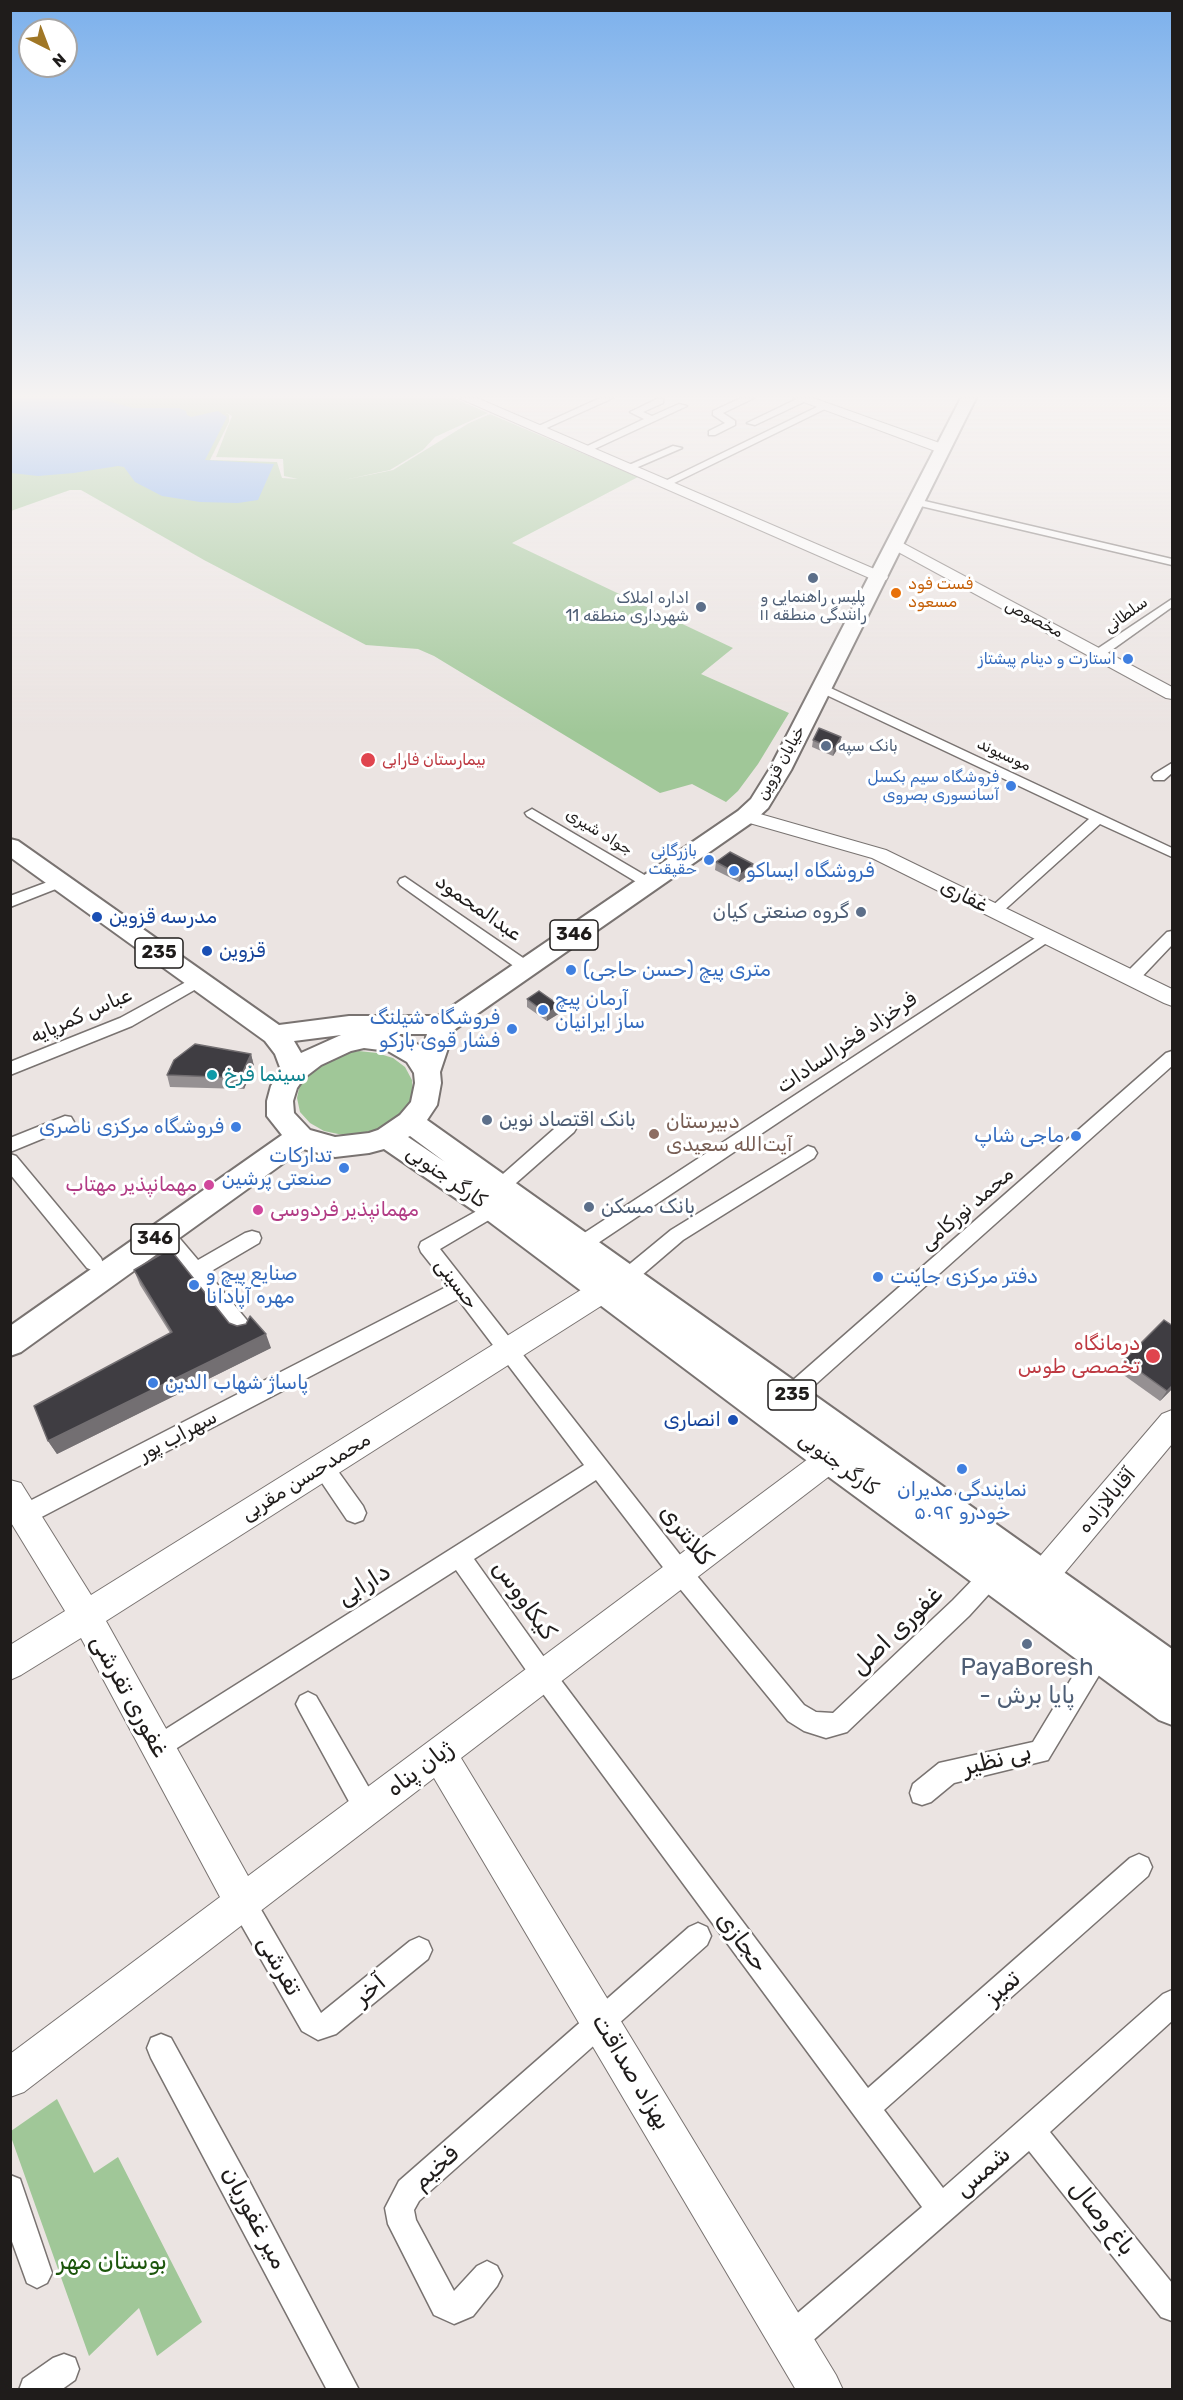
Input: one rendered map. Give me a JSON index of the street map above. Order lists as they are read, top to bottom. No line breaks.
{"streets":{"main road":["خیابان قزوین","346","235","کارگر جنوبی"],"street":["سلطانی","مخصوص","موسیوند","جواد شیری","غفاری","عبدالمحمود","عباس کمرپایه","فرخزاد فخرالسادات","محمد نورکامی","حسینی","سهراب پور","محمدحسن مقربی","آقابالازاده","کلانتری","دارابی","کیکاووس","غفوری اصل","غفوری تفرشی","بی نظیر","ژیان پناه","حجازی","تفرشی","تمیز","آخر","بهزاد صداقت","فخیم","شمس","میر غفوریان","باغ وصال"]},"crossings":[["سلطانی","مخصوص"],["مخصوص","خیابان قزوین"],["موسیوند","خیابان قزوین"],["خیابان قزوین","جواد شیری"],["خیابان قزوین","غفاری"],["خیابان قزوین","عبدالمحمود"],["غفاری","فرخزاد فخرالسادات"],["346","235"],["346","کارگر جنوبی"],["235","عباس کمرپایه"],["235","کارگر جنوبی"],["فرخزاد فخرالسادات","کارگر جنوبی"],["کارگر جنوبی","محمد نورکامی"],["کارگر جنوبی","حسینی"],["کارگر جنوبی","محمدحسن مقربی"],["کارگر جنوبی","آقابالازاده"],["کارگر جنوبی","غفوری اصل"],["کارگر جنوبی","بی نظیر"],["کارگر جنوبی","ژیان پناه"],["حسینی","سهراب پور"],["حسینی","محمدحسن مقربی"],["حسینی","کلانتری"],["سهراب پور","غفوری تفرشی"],["محمدحسن مقربی","کلانتری"],["محمدحسن مقربی","غفوری تفرشی"],["کلانتری","دارابی"],["کلانتری","غفوری اصل"],["کلانتری","ژیان پناه"],["دارابی","کیکاووس"],["دارابی","غفوری تفرشی"],["کیکاووس","ژیان پناه"],["کیکاووس","حجازی"],["غفوری تفرشی","ژیان پناه"],["غفوری تفرشی","تفرشی"],["ژیان پناه","حجازی"],["ژیان پناه","تفرشی"],["ژیان پناه","بهزاد صداقت"],["حجازی","تمیز"],["حجازی","شمس"],["تفرشی","آخر"],["بهزاد صداقت","فخیم"],["بهزاد صداقت","شمس"],["شمس","باغ وصال"]],"parks":["بوستان مهر"],"places":["پلیس راهنمایی و رانندگی منطقه ۱۱","فست فود مسعود","اداره املاک شهرداری منطقه 11","استارت و دینام پیشتاز","بانک سپه","بیمارستان فارابی","فروشگاه سیم بکسل آسانسوری بصروی","بازرگانی حقیقت","فروشگاه ایساکو","گروه صنعتی کیان","مدرسه قزوین","قزوین","متری پیچ (حسن حاجی)","آرمان پیچ ساز ایرانیان","فروشگاه شیلنگ فشار قوی بارکو","سینما فرخ","بانک اقتصاد نوین","فروشگاه مرکزی ناصری","دبیرستان آیت‌الله سعیدی","ماجی شاپ","تدارکات صنعتی پرشین","مهمانپذیر مهتاب","بانک مسکن","مهمانپذیر فردوسی","دفتر مرکزی جاینت","صنایع پیچ و مهره آپادانا","درمانگاه تخصصی طوس","پاساژ شهاب الدین","انصاری","نمایندگی مدیران خودرو ۵۰۹۲","PayaBoresh - پایا برش"],"north":"bottom right"}
